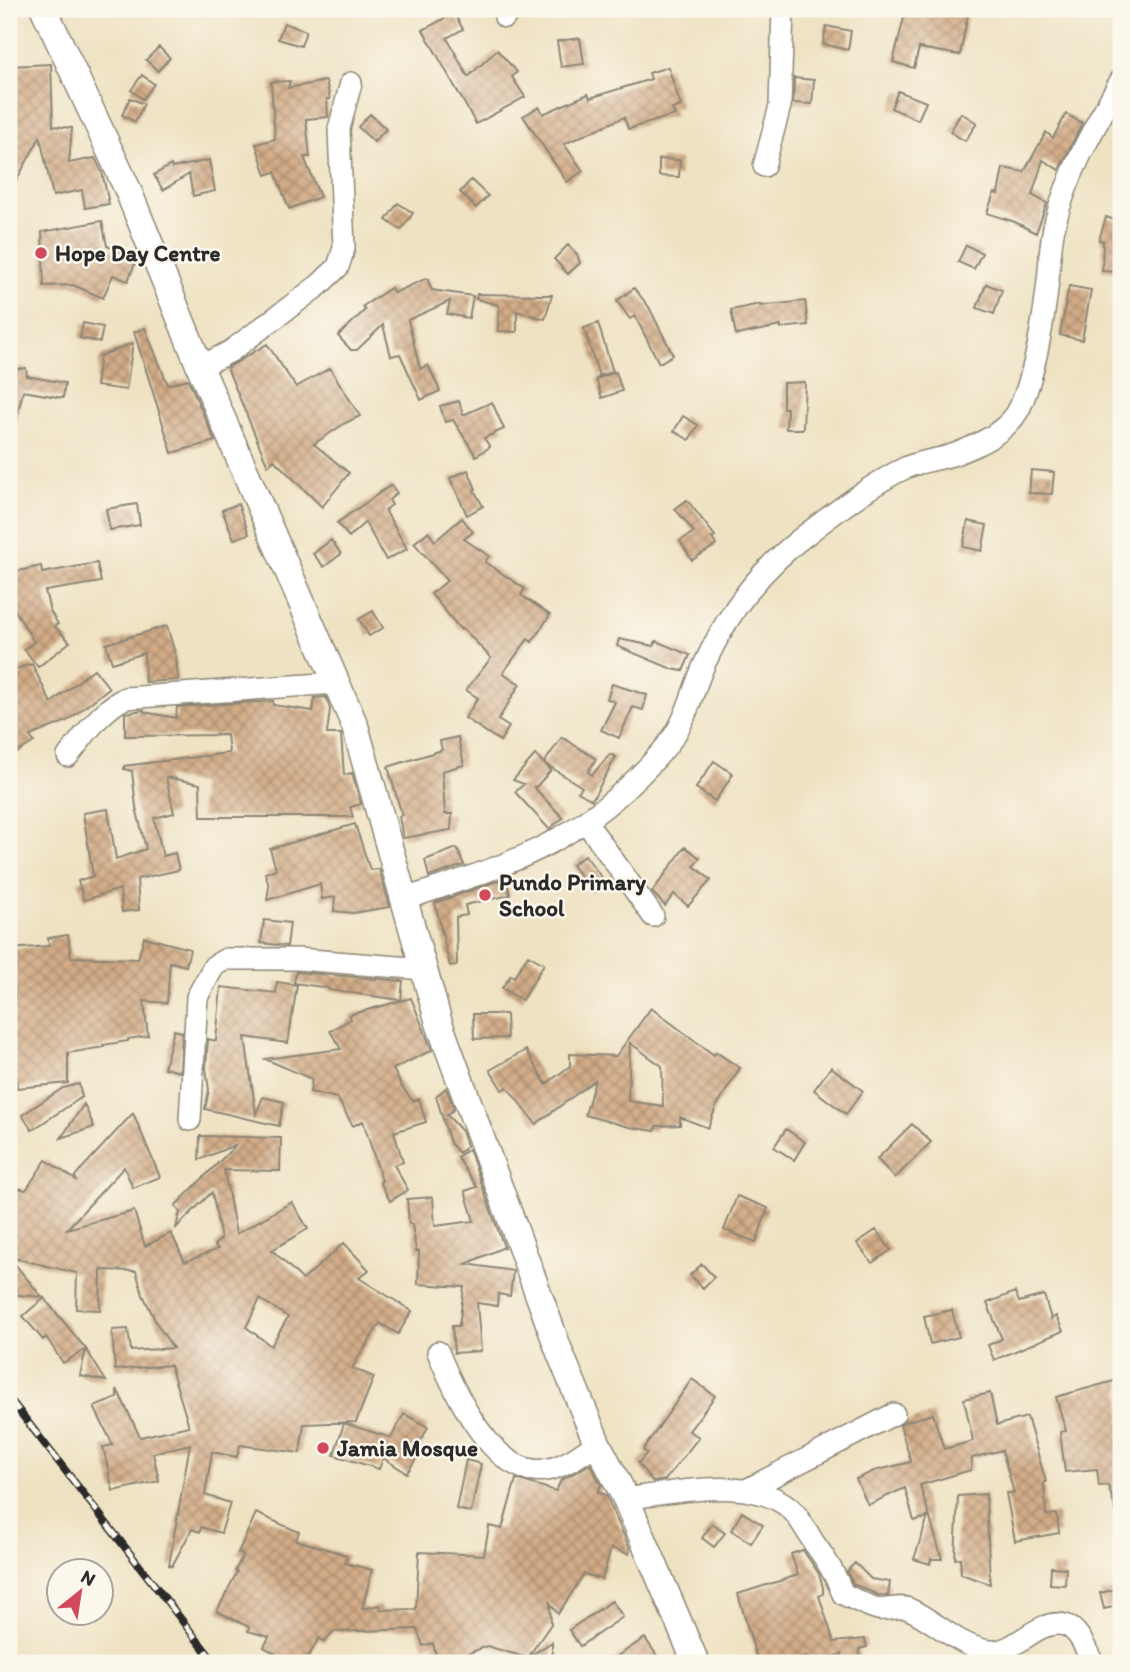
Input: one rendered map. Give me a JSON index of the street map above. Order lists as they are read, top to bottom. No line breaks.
{"places":["Hope Day Centre","Pundo Primary School","Jamia Mosque"],"north":"top right"}
